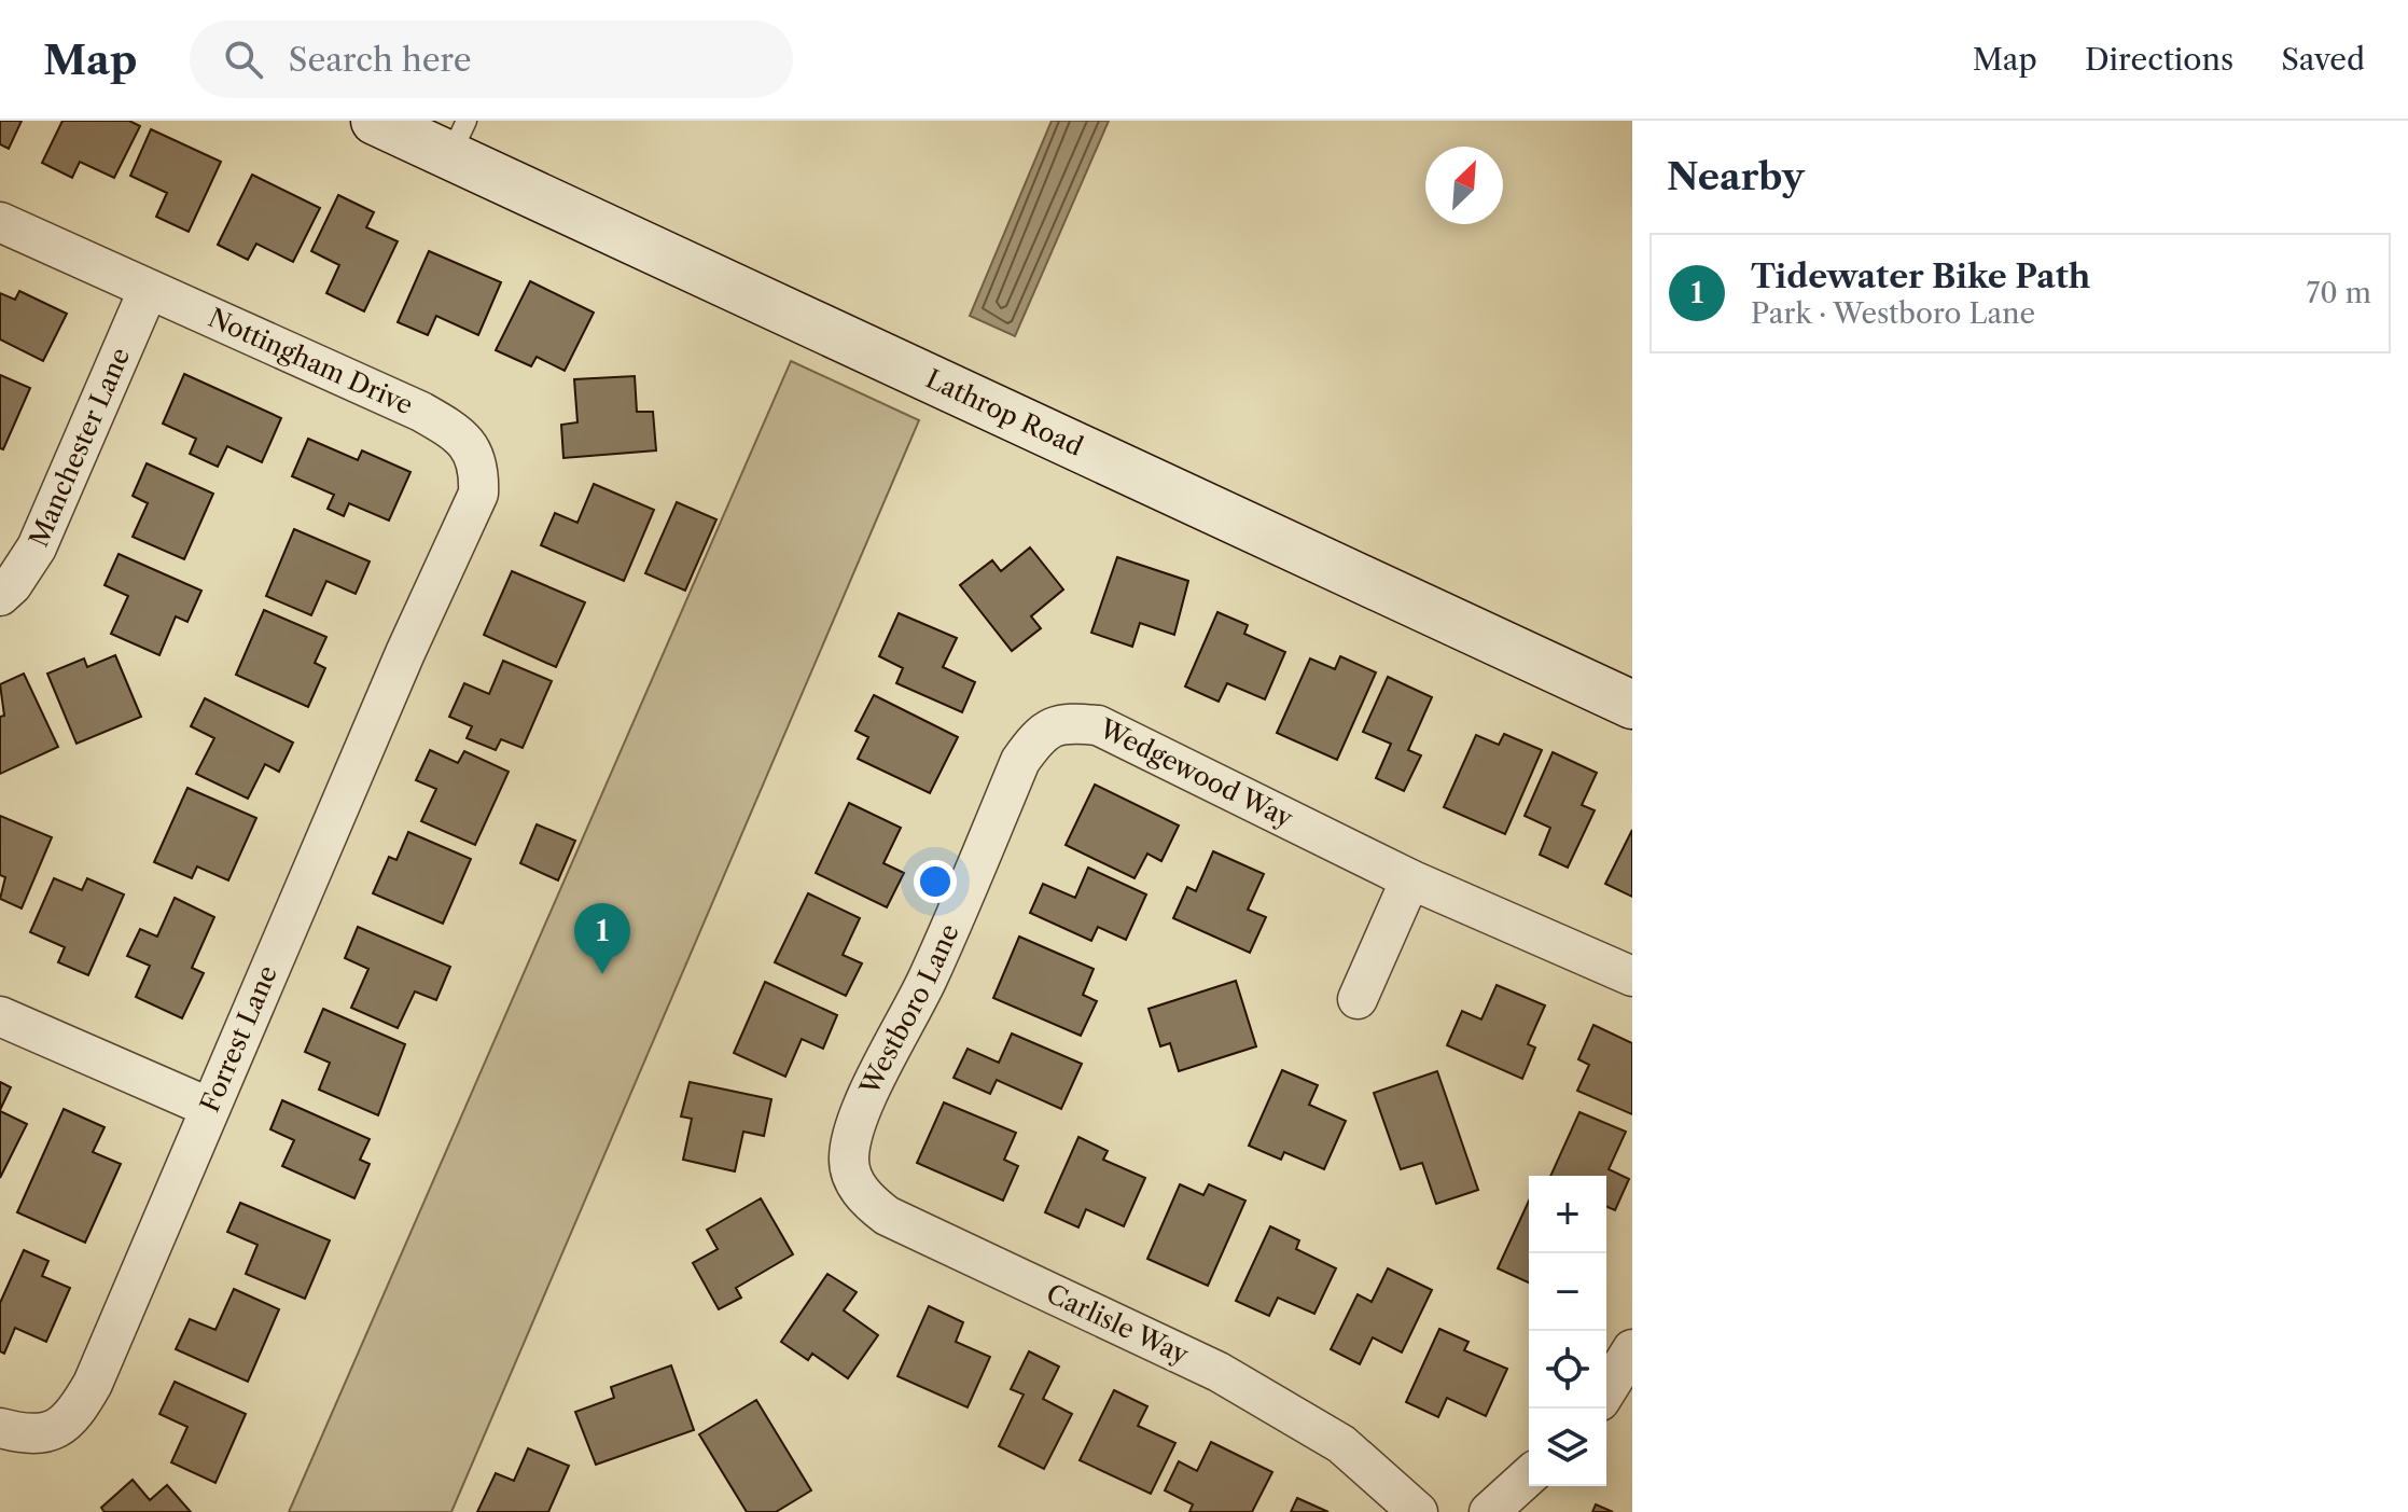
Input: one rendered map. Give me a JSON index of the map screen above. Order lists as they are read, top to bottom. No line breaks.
{"streets":{"main road":["Lathrop Road"],"street":["Nottingham Drive","Manchester Lane","Wedgewood Way","Westboro Lane","Forrest Lane","Carlisle Way"]},"crossings":[["Nottingham Drive","Manchester Lane"],["Nottingham Drive","Forrest Lane"],["Wedgewood Way","Westboro Lane"],["Westboro Lane","Carlisle Way"]],"north":"top right","page":{"header":"Map","search":"Search here","nav":["Map","Directions","Saved"],"heading":"Nearby","list":[{"mark":"1","name":"Tidewater Bike Path","note":"Park · Westboro Lane","value":"70 m"}],"pins":"1","map_buttons":["+","−"]}}
